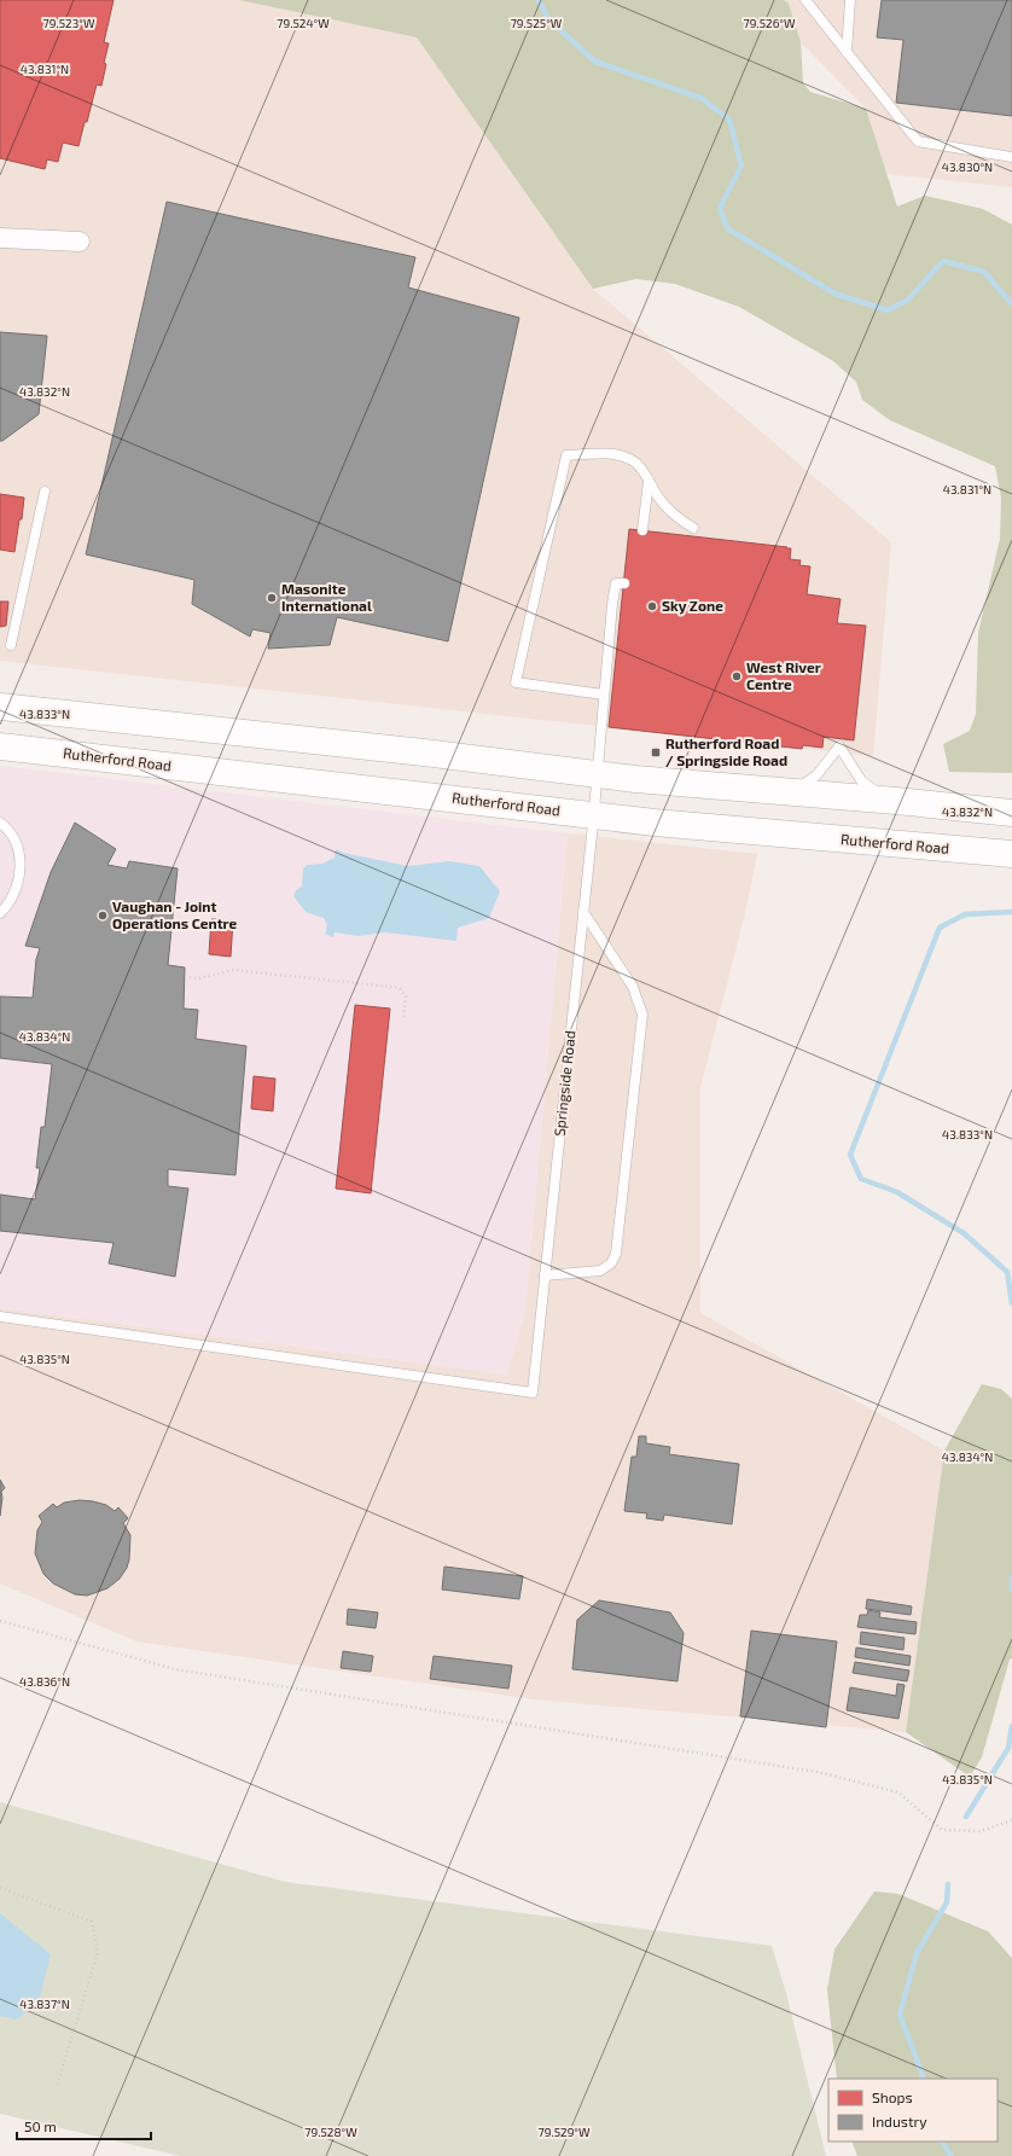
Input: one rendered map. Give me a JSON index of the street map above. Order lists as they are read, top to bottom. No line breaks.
{"streets":{"main road":["Rutherford Road"],"lane":["Springside Road"]},"crossings":[["Rutherford Road","Springside Road"]],"places":{"other":["Masonite International","Sky Zone","West River Centre","Vaughan - Joint Operations Centre"],"transit":["Rutherford Road / Springside Road"]},"legend":["Shops","Industry"],"scale_bar":"50 m","coordinates":["79.523°W","79.525°W","79.526°W","79.524°W","43.831°N","43.830°N","43.832°N","43.833°N","43.834°N","43.835°N","43.836°N","43.837°N","79.528°W","79.529°W"]}
